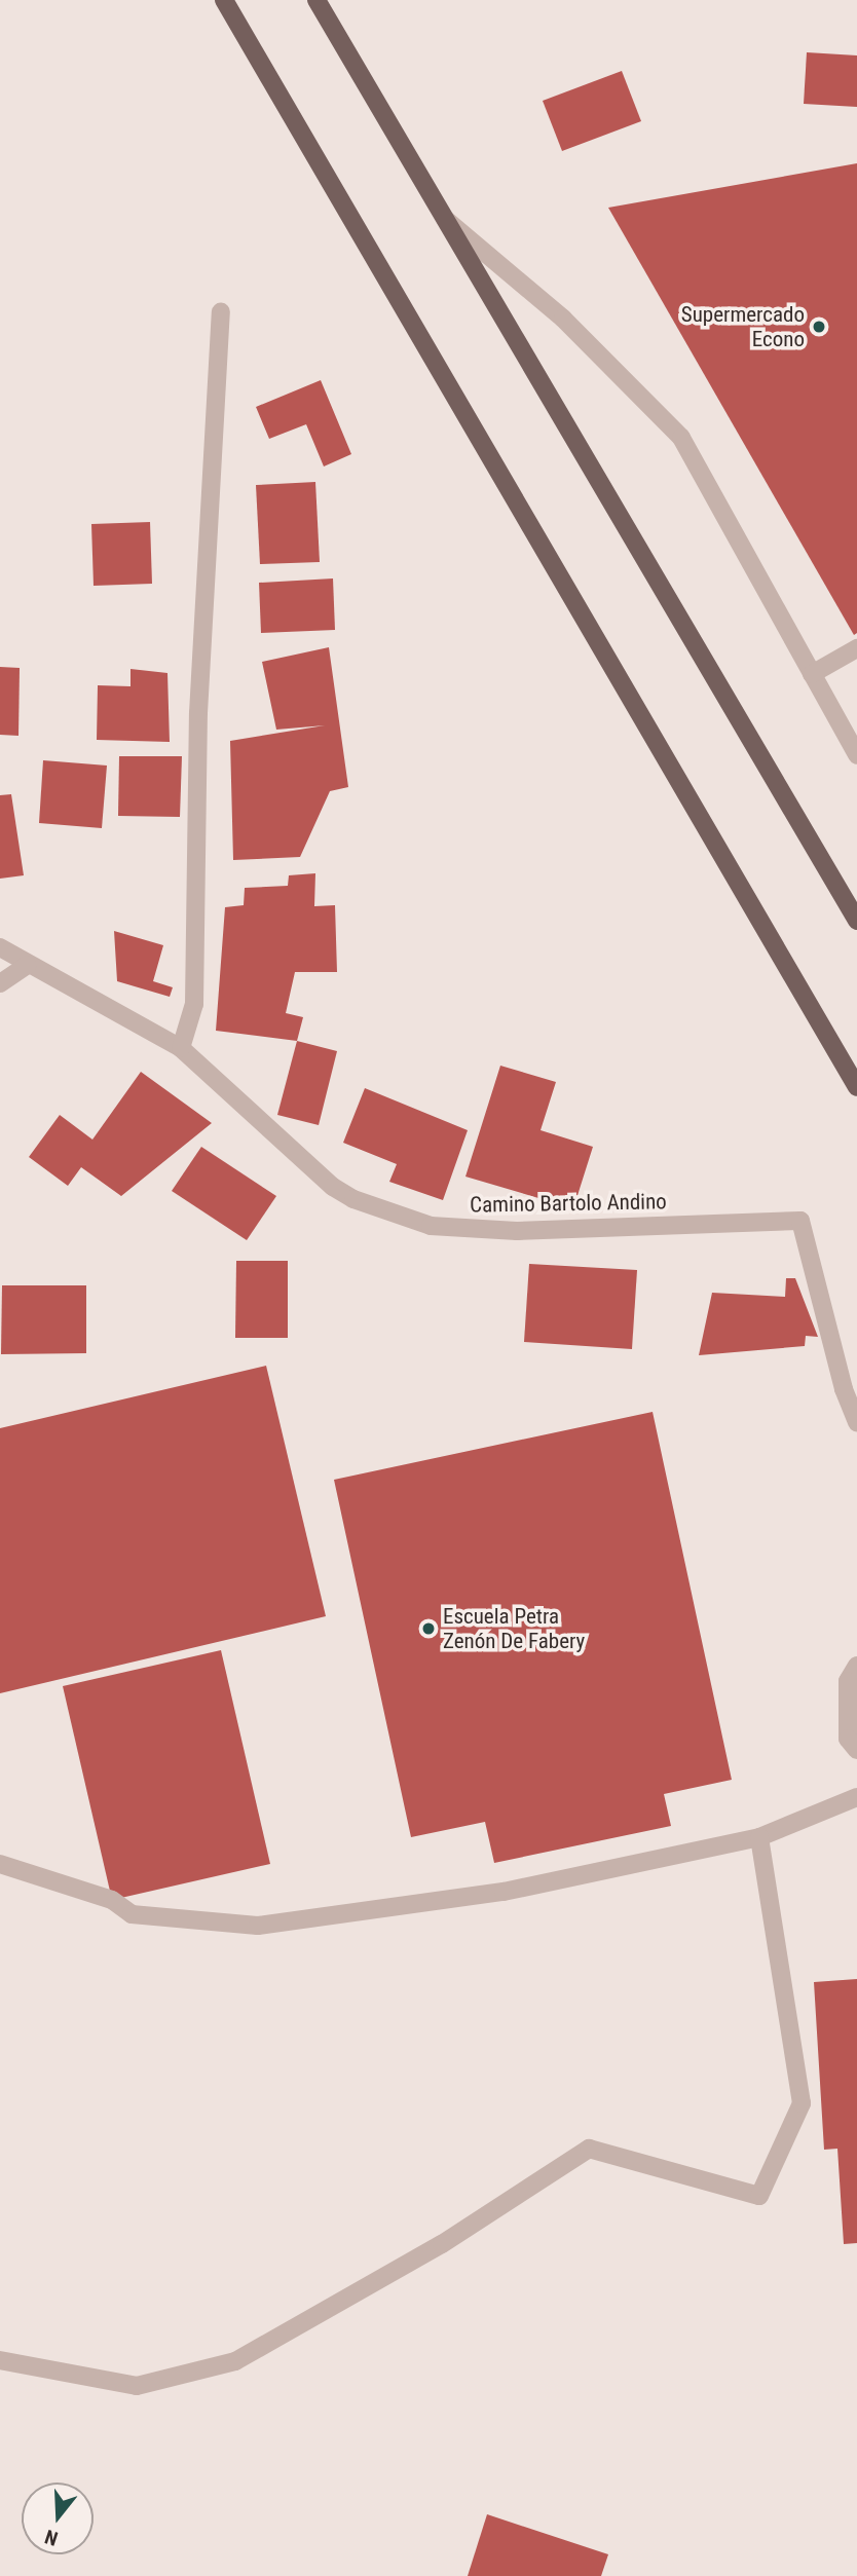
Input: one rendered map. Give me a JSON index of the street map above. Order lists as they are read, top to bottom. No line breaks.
{"streets":{"street":["Camino Bartolo Andino"]},"places":["Supermercado Econo","Escuela Petra Zenón De Fabery"],"north":"bottom"}
